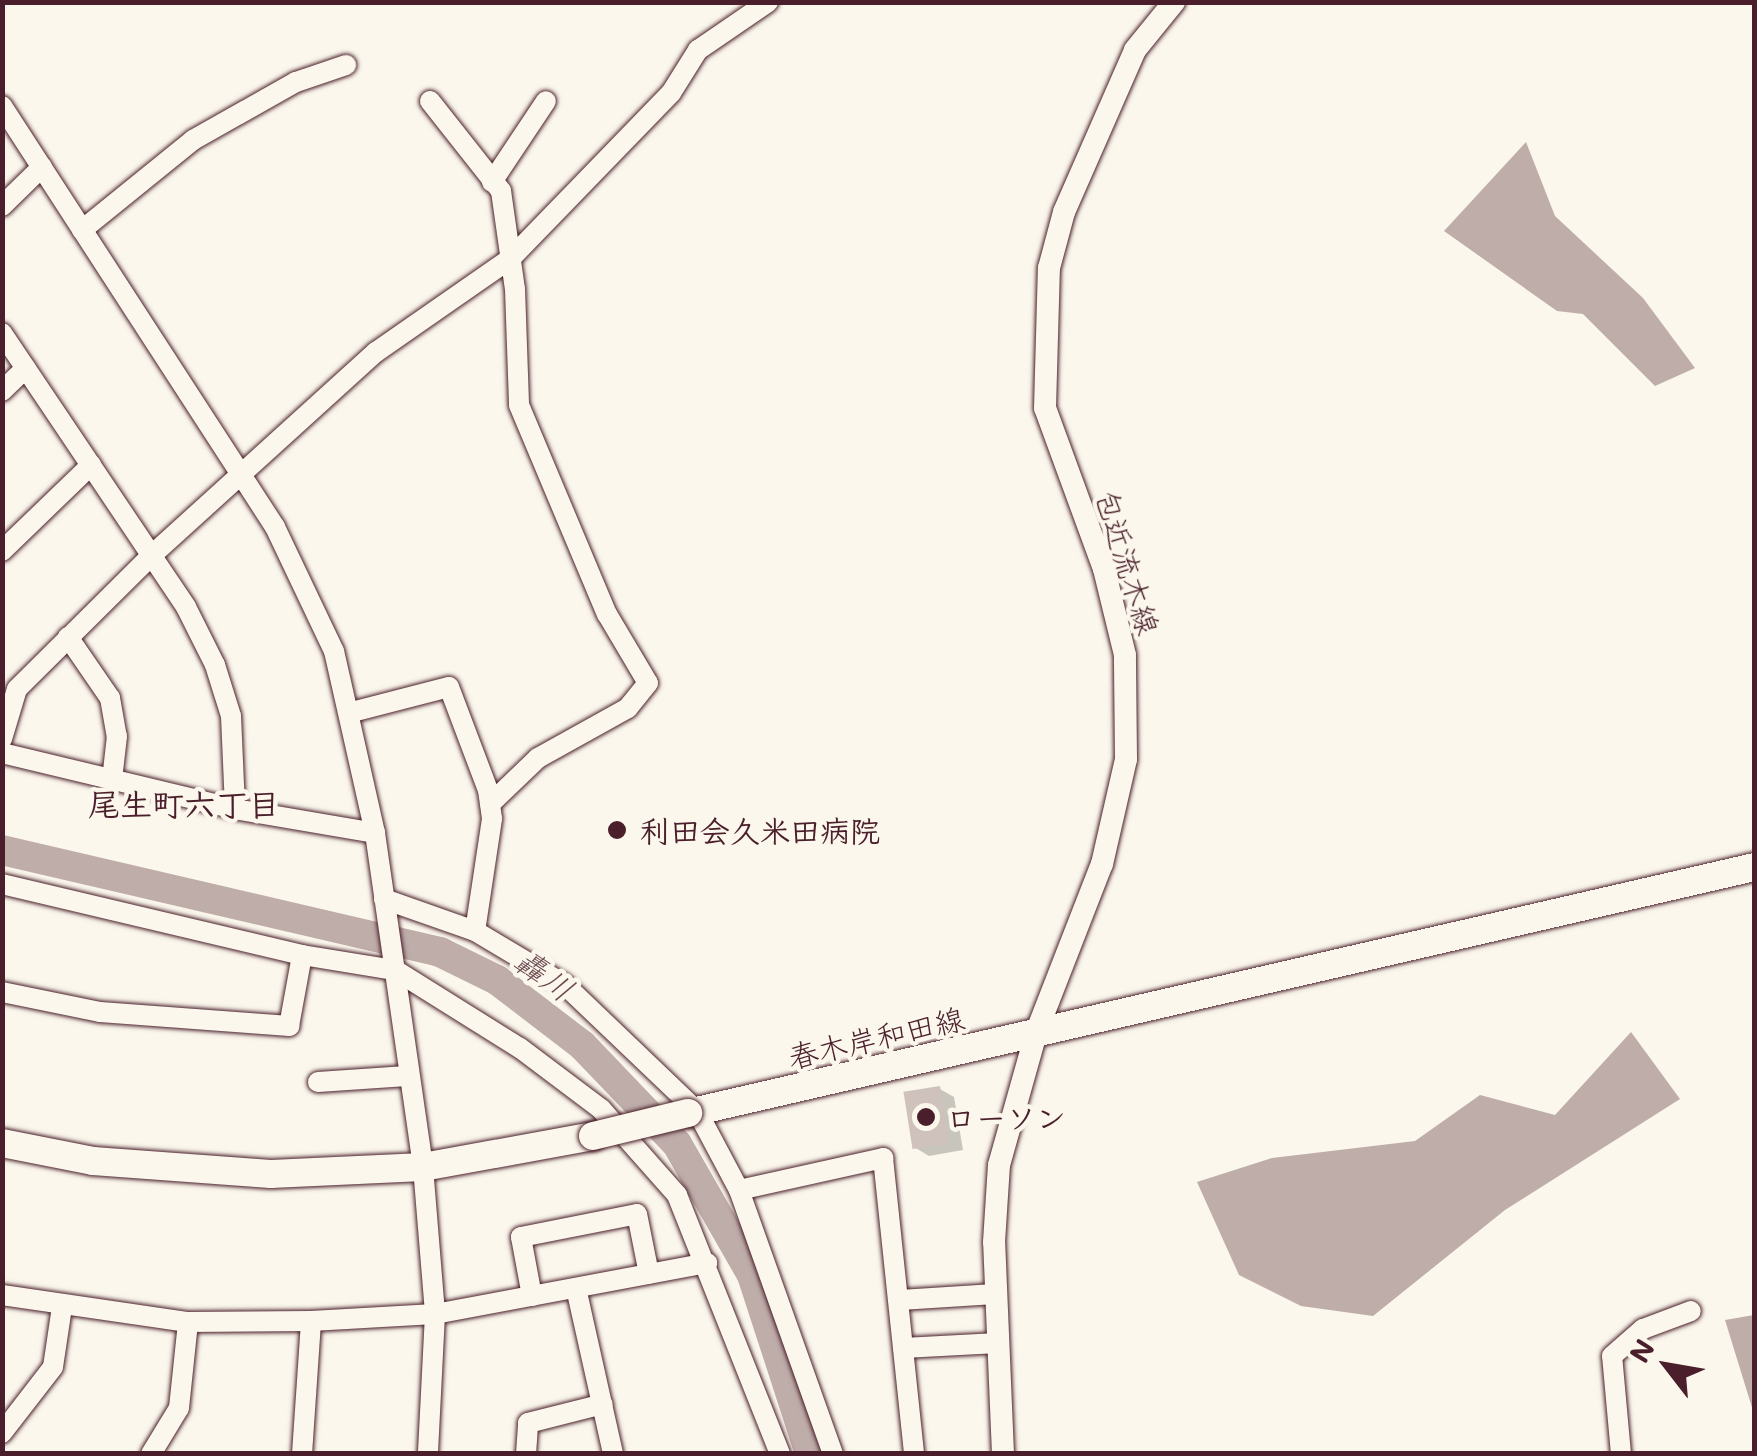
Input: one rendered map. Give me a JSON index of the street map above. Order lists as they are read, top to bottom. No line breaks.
{"streets":{"main road":["春木岸和田線"],"street":["包近流木線"]},"crossings":[["包近流木線","春木岸和田線"]],"districts":["尾生町六丁目"],"water":["轟川"],"places":["利田会久米田病院","ローソン"],"north":"top left"}
